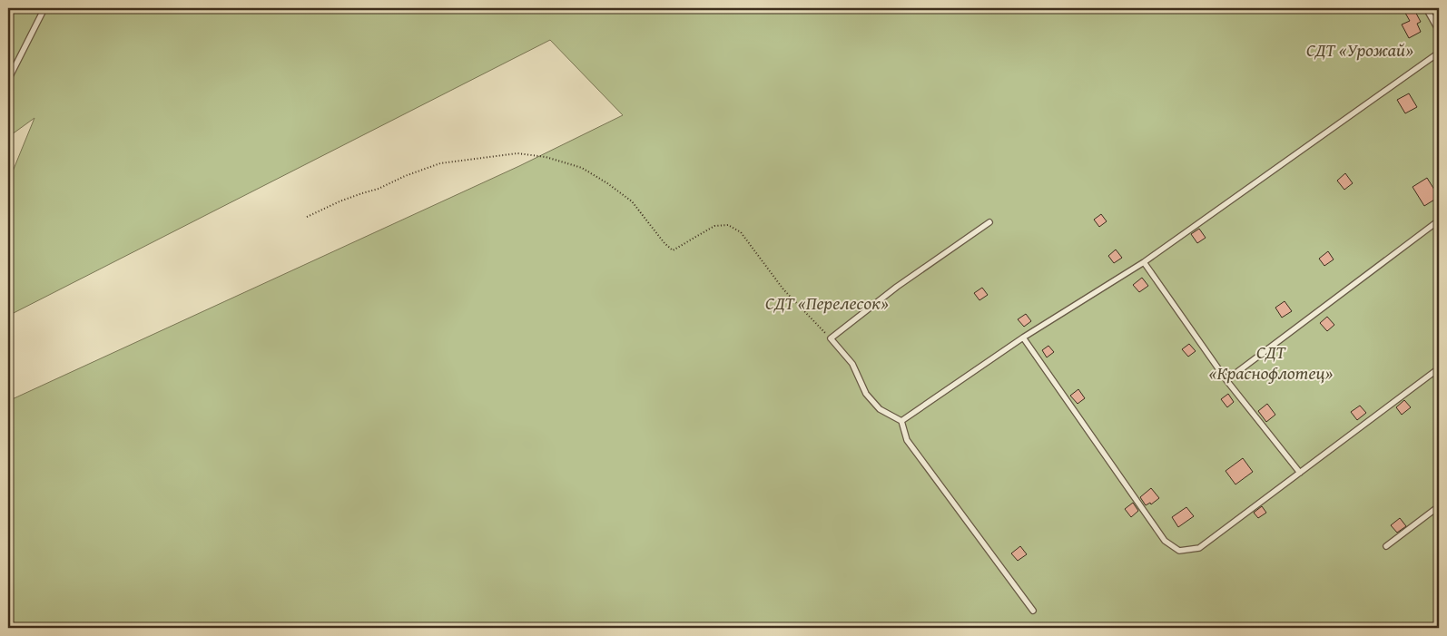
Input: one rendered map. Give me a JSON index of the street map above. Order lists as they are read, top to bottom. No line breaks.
{"parks":["СДТ «Урожай»","СДТ «Перелесок»","СДТ «Краснофлотец»"]}
